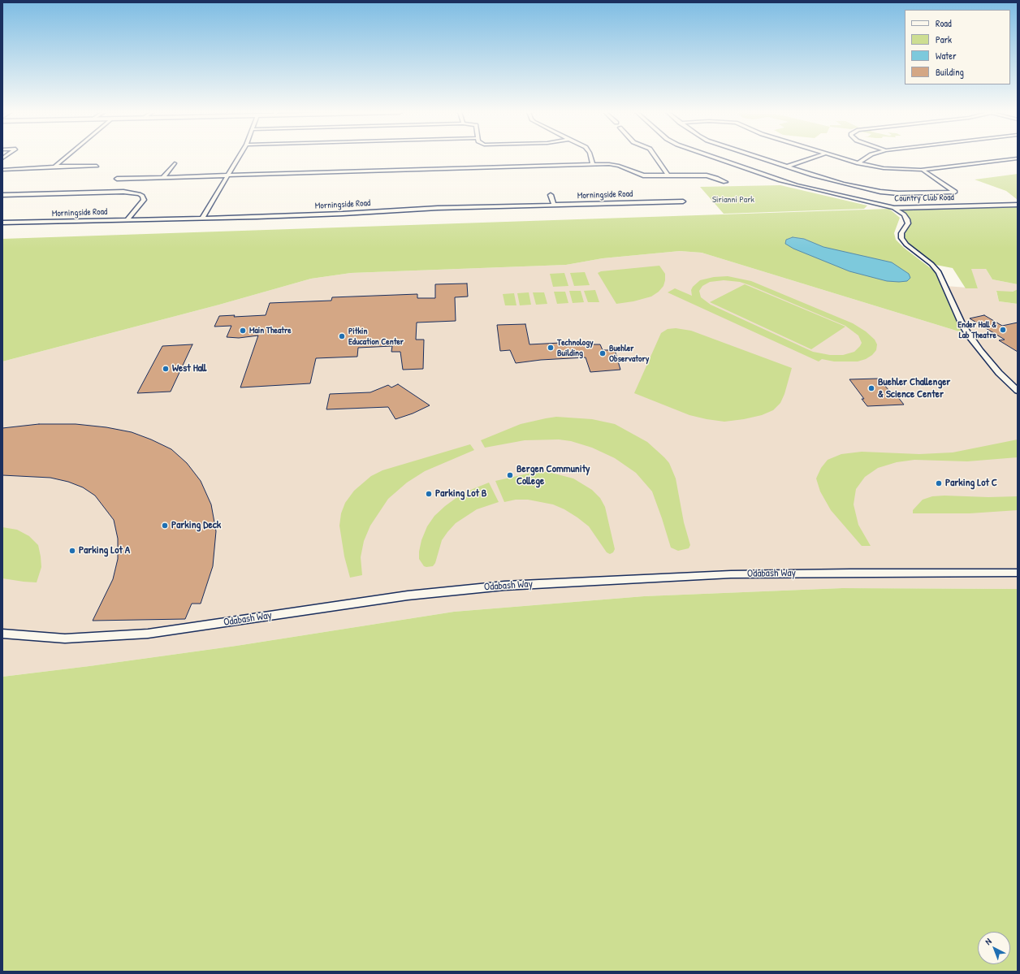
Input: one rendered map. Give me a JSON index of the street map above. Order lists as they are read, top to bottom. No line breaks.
{"streets":{"street":["Morningside Road","Country Club Road","Odabash Way"]},"parks":["Sirianni Park"],"places":["Ender Hall & Lab Theatre","Main Theatre","Pitkin Education Center","Technology Building","Buehler Observatory","West Hall","Buehler Challenger & Science Center","Bergen Community College","Parking Lot C","Parking Lot B","Parking Deck","Parking Lot A"],"legend":["Road","Park","Water","Building"],"north":"top left"}
